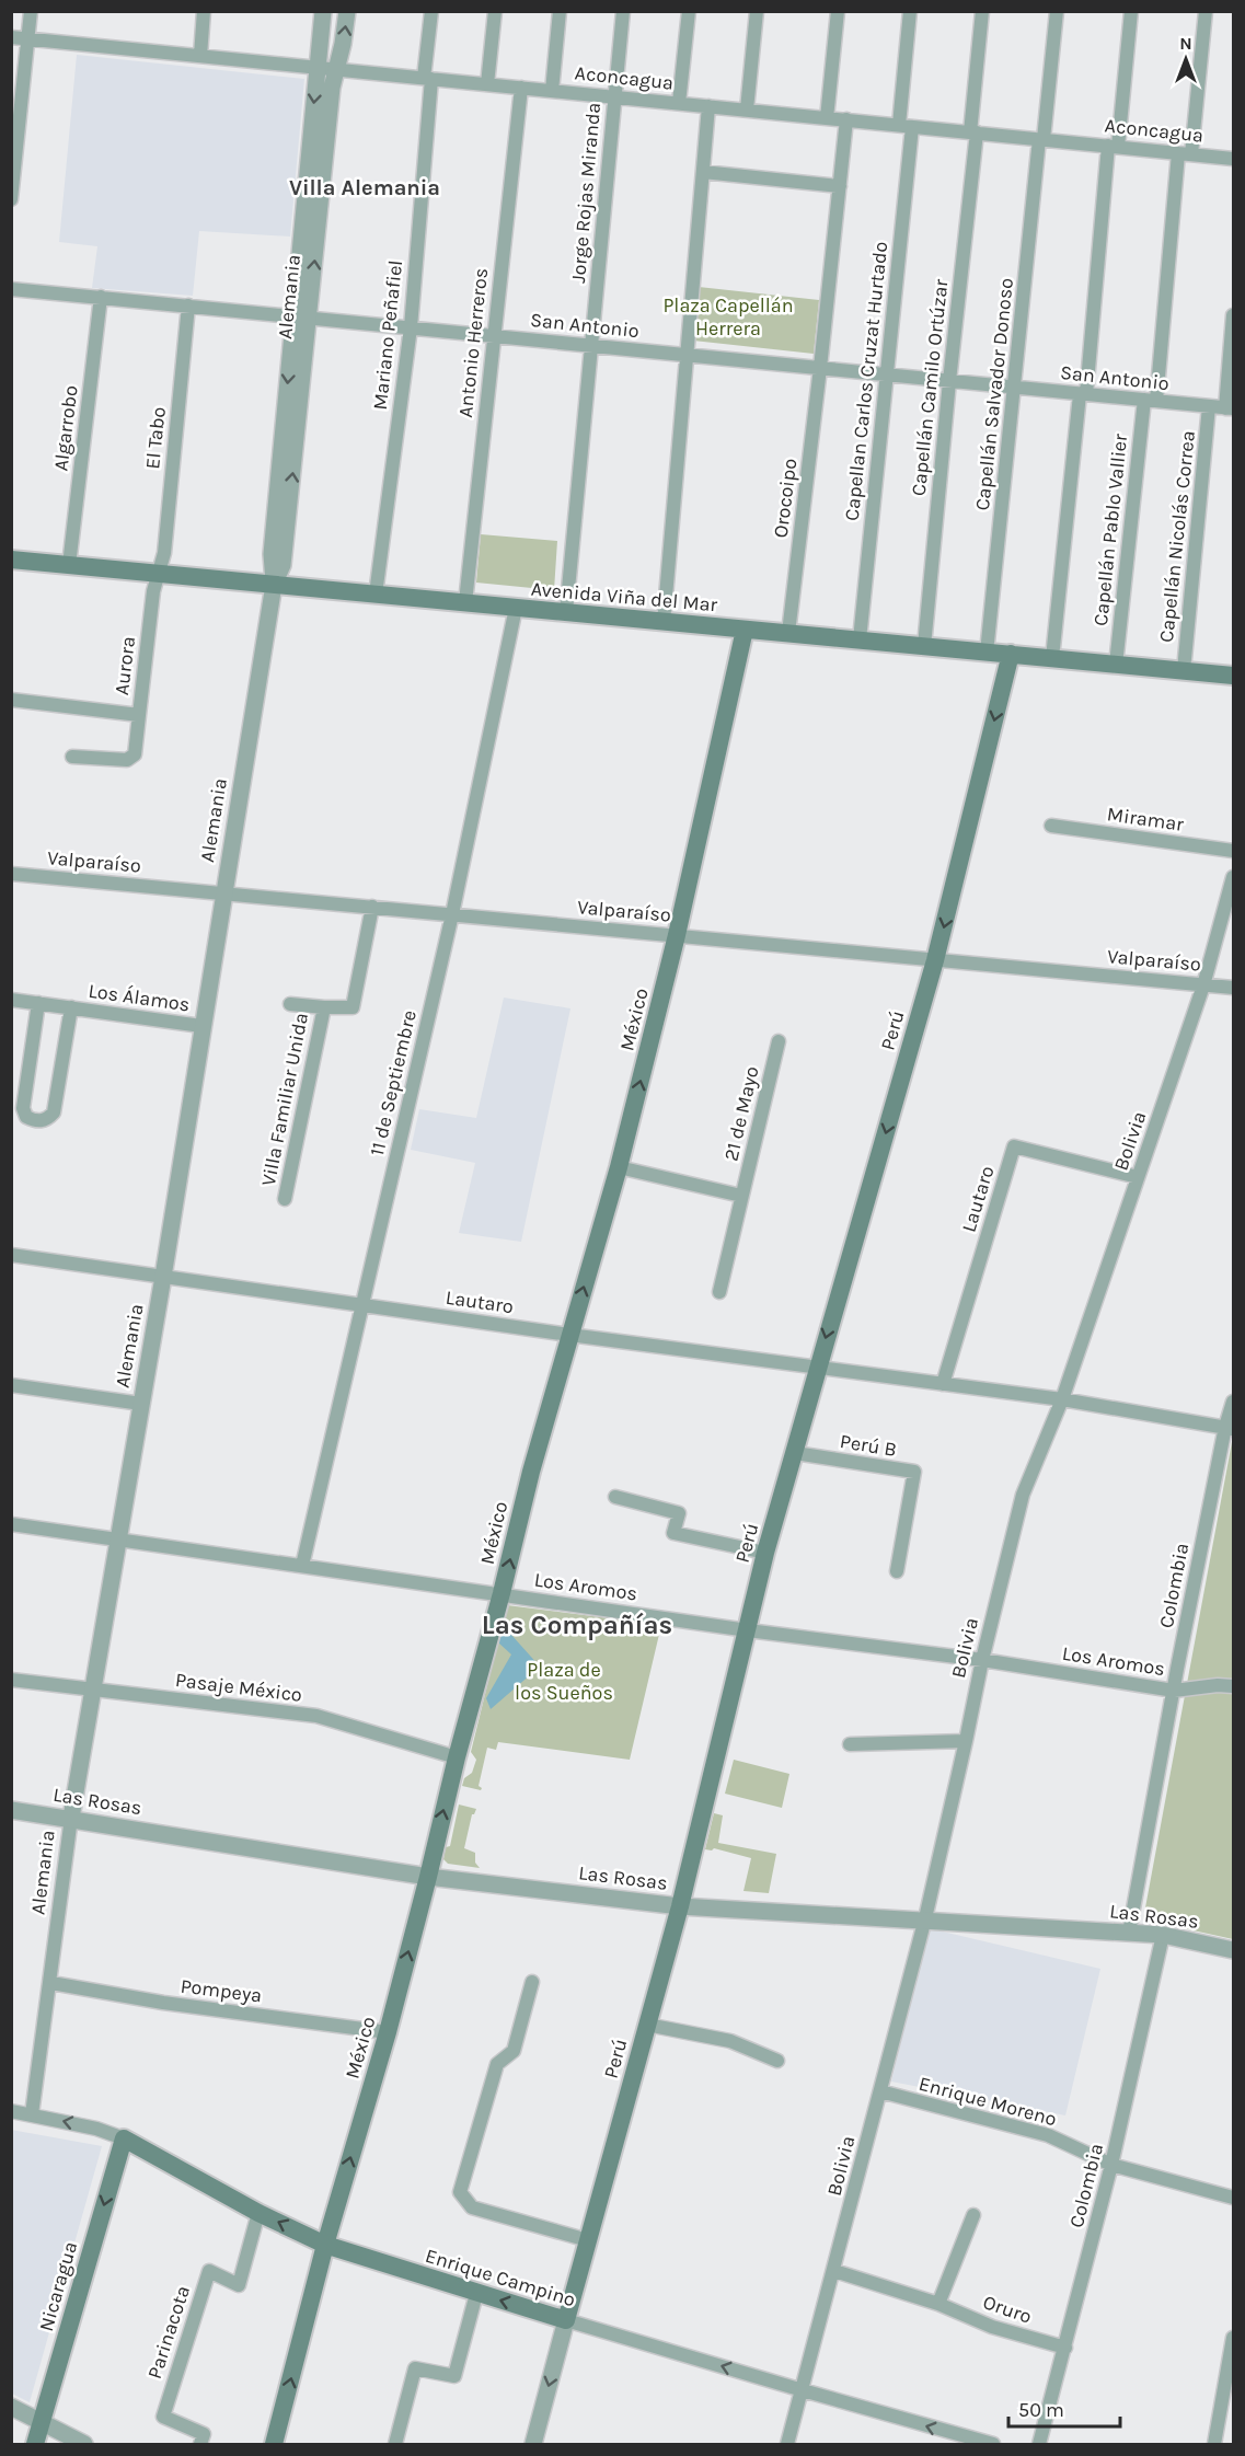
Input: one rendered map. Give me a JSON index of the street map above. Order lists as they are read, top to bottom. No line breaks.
{"streets":{"main road":["Avenida Viña del Mar","México","Perú","Enrique Campino","Nicaragua"],"street":["Aconcagua","Jorge Rojas Miranda","Alemania","San Antonio","Mariano Peñafiel","Antonio Herreros","Capellan Carlos Cruzat Hurtado","Capellán Camilo Ortúzar","Capellán Salvador Donoso","Algarrobo","El Tabo","Orocoipo","Capellán Pablo Vallier","Capellán Nicolás Correa","Aurora","Miramar","Valparaíso","Los Álamos","11 de Septiembre","Villa Familiar Unida","21 de Mayo","Bolivia","Lautaro","Perú B","Colombia","Los Aromos","Pasaje México","Las Rosas","Pompeya","Enrique Moreno","Oruro","Parinacota"]},"crossings":[["Aconcagua","Jorge Rojas Miranda"],["Aconcagua","Alemania"],["Aconcagua","Mariano Peñafiel"],["Aconcagua","Antonio Herreros"],["Aconcagua","Capellan Carlos Cruzat Hurtado"],["Aconcagua","Capellán Camilo Ortúzar"],["Aconcagua","Capellán Salvador Donoso"],["Aconcagua","Orocoipo"],["Aconcagua","Capellán Pablo Vallier"],["Jorge Rojas Miranda","San Antonio"],["Jorge Rojas Miranda","Avenida Viña del Mar"],["Alemania","San Antonio"],["Alemania","Avenida Viña del Mar"],["Alemania","Valparaíso"],["Alemania","Los Álamos"],["Alemania","Lautaro"],["Alemania","Los Aromos"],["Alemania","Pasaje México"],["Alemania","Las Rosas"],["Alemania","Pompeya"],["Alemania","Enrique Campino"],["San Antonio","Mariano Peñafiel"],["San Antonio","Antonio Herreros"],["San Antonio","Capellan Carlos Cruzat Hurtado"],["San Antonio","Capellán Camilo Ortúzar"],["San Antonio","Capellán Salvador Donoso"],["San Antonio","Algarrobo"],["San Antonio","El Tabo"],["San Antonio","Orocoipo"],["San Antonio","Capellán Pablo Vallier"],["San Antonio","Capellán Nicolás Correa"],["Mariano Peñafiel","Avenida Viña del Mar"],["Antonio Herreros","Avenida Viña del Mar"],["Capellan Carlos Cruzat Hurtado","Avenida Viña del Mar"],["Capellán Camilo Ortúzar","Avenida Viña del Mar"],["Capellán Salvador Donoso","Avenida Viña del Mar"],["Algarrobo","Avenida Viña del Mar"],["El Tabo","Avenida Viña del Mar"],["El Tabo","Aurora"],["Orocoipo","Avenida Viña del Mar"],["Capellán Pablo Vallier","Avenida Viña del Mar"],["Capellán Nicolás Correa","Avenida Viña del Mar"],["Avenida Viña del Mar","Aurora"],["Avenida Viña del Mar","México"],["Avenida Viña del Mar","Perú"],["Avenida Viña del Mar","11 de Septiembre"],["Valparaíso","México"],["Valparaíso","Perú"],["Valparaíso","11 de Septiembre"],["Valparaíso","Villa Familiar Unida"],["Valparaíso","Bolivia"],["México","Lautaro"],["México","Los Aromos"],["México","Pasaje México"],["México","Las Rosas"],["México","Pompeya"],["México","Enrique Campino"],["Perú","Lautaro"],["Perú","Perú B"],["Perú","Los Aromos"],["Perú","Las Rosas"],["Perú","Enrique Campino"],["11 de Septiembre","Lautaro"],["11 de Septiembre","Los Aromos"],["Bolivia","Lautaro"],["Bolivia","Los Aromos"],["Bolivia","Las Rosas"],["Bolivia","Enrique Moreno"],["Bolivia","Enrique Campino"],["Bolivia","Oruro"],["Lautaro","Colombia"],["Colombia","Los Aromos"],["Colombia","Las Rosas"],["Colombia","Enrique Moreno"],["Colombia","Oruro"],["Enrique Campino","Nicaragua"],["Enrique Campino","Parinacota"]],"one_way":["México","Perú","Enrique Campino","Nicaragua"],"districts":["Villa Alemania","Las Compañías"],"parks":["Plaza Capellán Herrera","Plaza de los Sueños"],"scale_bar":"50 m","north":"top"}
